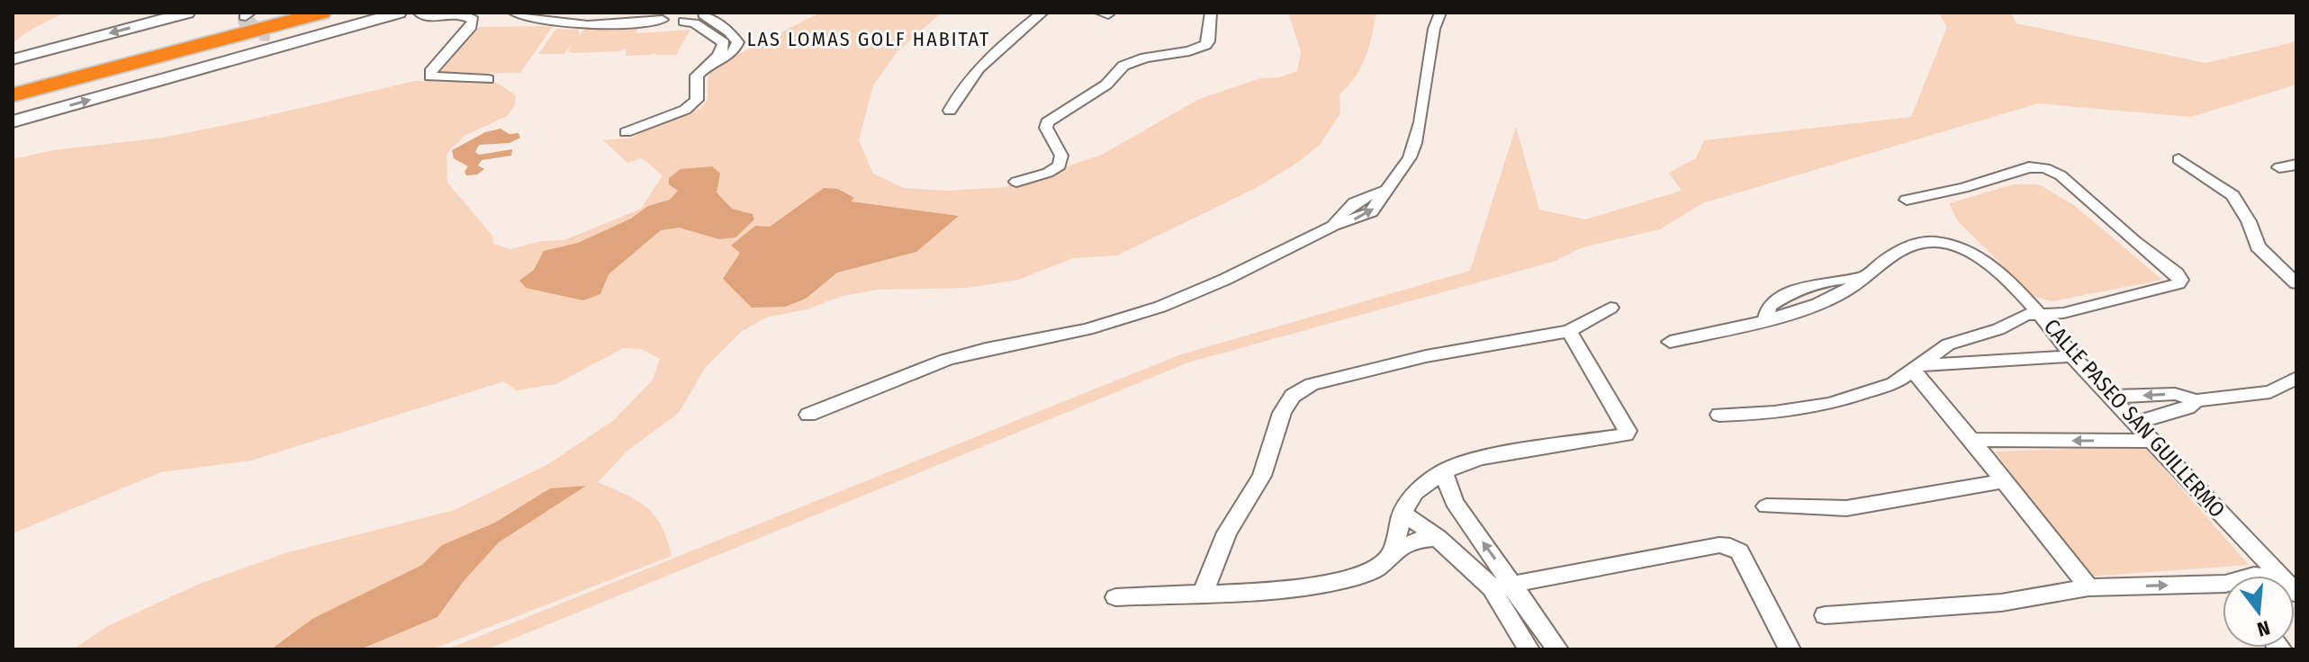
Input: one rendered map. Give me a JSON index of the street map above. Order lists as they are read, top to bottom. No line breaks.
{"streets":{"street":["CALLE PASEO SAN GUILLERMO"]},"districts":["LAS LOMAS GOLF HABITAT"],"north":"bottom"}
